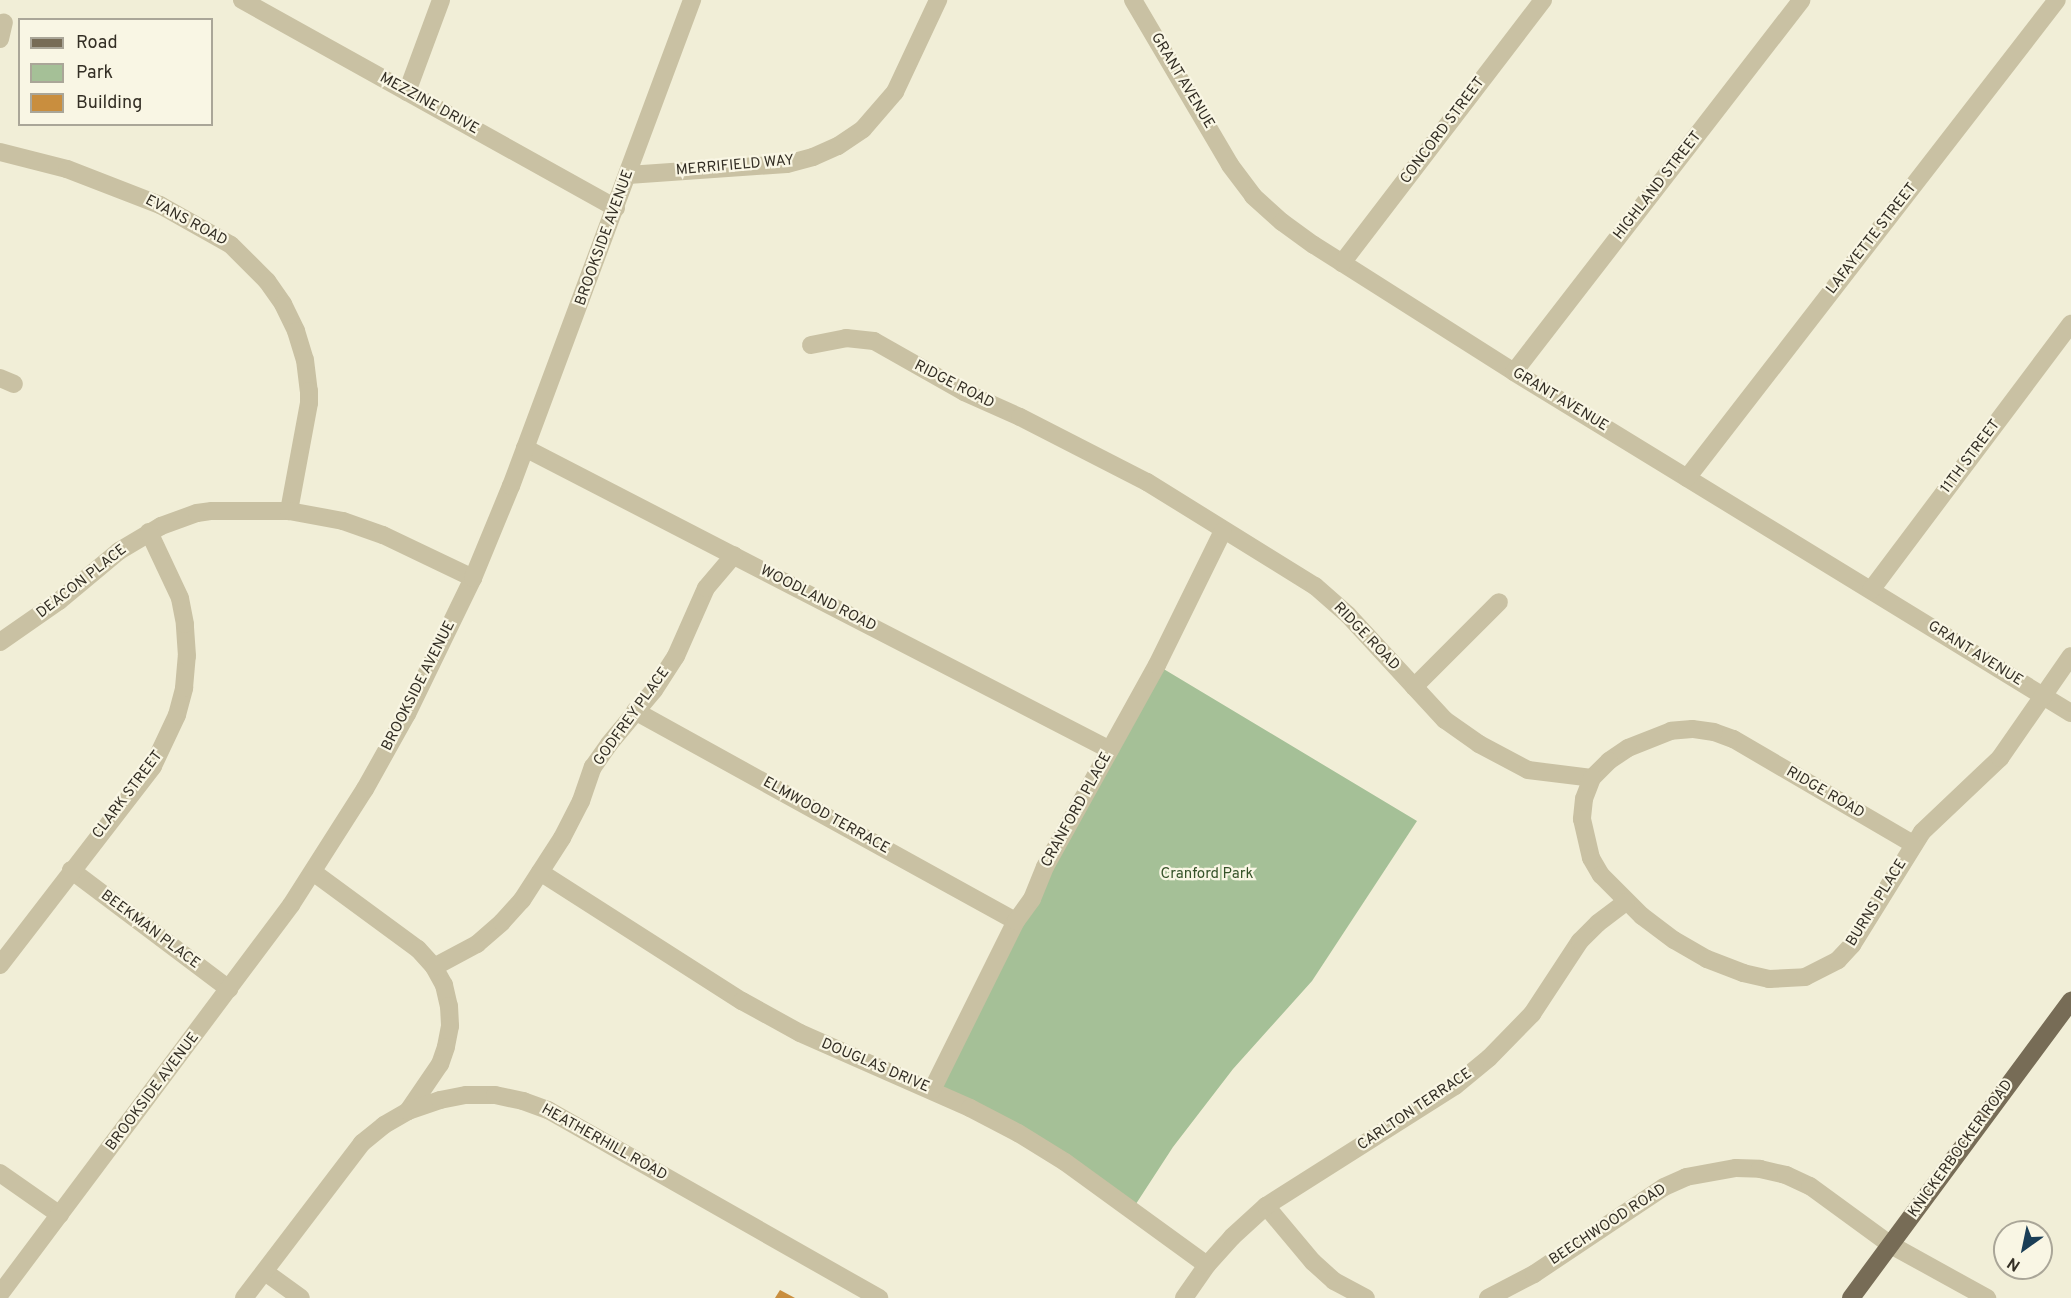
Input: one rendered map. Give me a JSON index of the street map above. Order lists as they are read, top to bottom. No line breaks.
{"streets":{"main road":["KNICKERBOCKER ROAD"],"street":["GRANT AVENUE","MEZZINE DRIVE","CONCORD STREET","MERRIFIELD WAY","HIGHLAND STREET","EVANS ROAD","BROOKSIDE AVENUE","LAFAYETTE STREET","RIDGE ROAD","11TH STREET","DEACON PLACE","WOODLAND ROAD","GODFREY PLACE","CLARK STREET","CRANFORD PLACE","ELMWOOD TERRACE","BURNS PLACE","BEEKMAN PLACE","DOUGLAS DRIVE","CARLTON TERRACE","HEATHERHILL ROAD","BEECHWOOD ROAD"]},"crossings":[["GRANT AVENUE","CONCORD STREET"],["GRANT AVENUE","HIGHLAND STREET"],["GRANT AVENUE","LAFAYETTE STREET"],["GRANT AVENUE","11TH STREET"],["GRANT AVENUE","BURNS PLACE"],["MEZZINE DRIVE","BROOKSIDE AVENUE"],["MERRIFIELD WAY","BROOKSIDE AVENUE"],["EVANS ROAD","DEACON PLACE"],["BROOKSIDE AVENUE","DEACON PLACE"],["BROOKSIDE AVENUE","WOODLAND ROAD"],["BROOKSIDE AVENUE","BEEKMAN PLACE"],["RIDGE ROAD","CRANFORD PLACE"],["RIDGE ROAD","BURNS PLACE"],["DEACON PLACE","CLARK STREET"],["WOODLAND ROAD","GODFREY PLACE"],["WOODLAND ROAD","CRANFORD PLACE"],["GODFREY PLACE","ELMWOOD TERRACE"],["GODFREY PLACE","DOUGLAS DRIVE"],["CLARK STREET","BEEKMAN PLACE"],["CRANFORD PLACE","ELMWOOD TERRACE"],["CRANFORD PLACE","DOUGLAS DRIVE"],["BURNS PLACE","CARLTON TERRACE"],["DOUGLAS DRIVE","CARLTON TERRACE"],["KNICKERBOCKER ROAD","BEECHWOOD ROAD"]],"parks":["Cranford Park"],"legend":["Road","Park","Building"],"north":"bottom left"}
